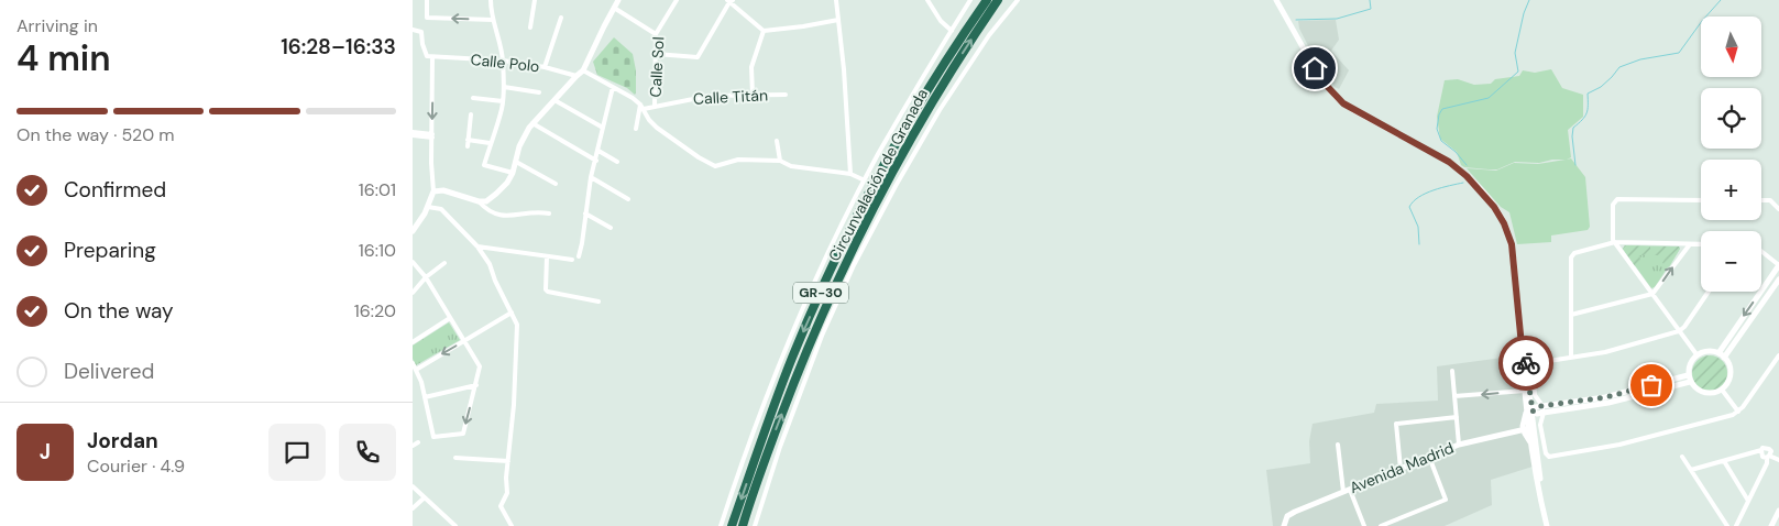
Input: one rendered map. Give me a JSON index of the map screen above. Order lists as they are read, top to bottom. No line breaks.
{"streets":{"highway":["Circunvalación de Granada","GR-30"],"street":["Calle Polo","Calle Sol","Calle Titán","Avenida Madrid"]},"crossings":[["Calle Sol","Calle Titán"]],"north":"bottom","page":{"heading":["4 min","Arriving in","16:28–16:33"],"panel":["Jordan","Courier · 4.9"],"map_buttons":["+","−"],"bar":"On the way · 520 m","list":[["Confirmed","16:01"],["Preparing","16:10"],["On the way","16:20"],"Delivered"],"round":"J"}}
